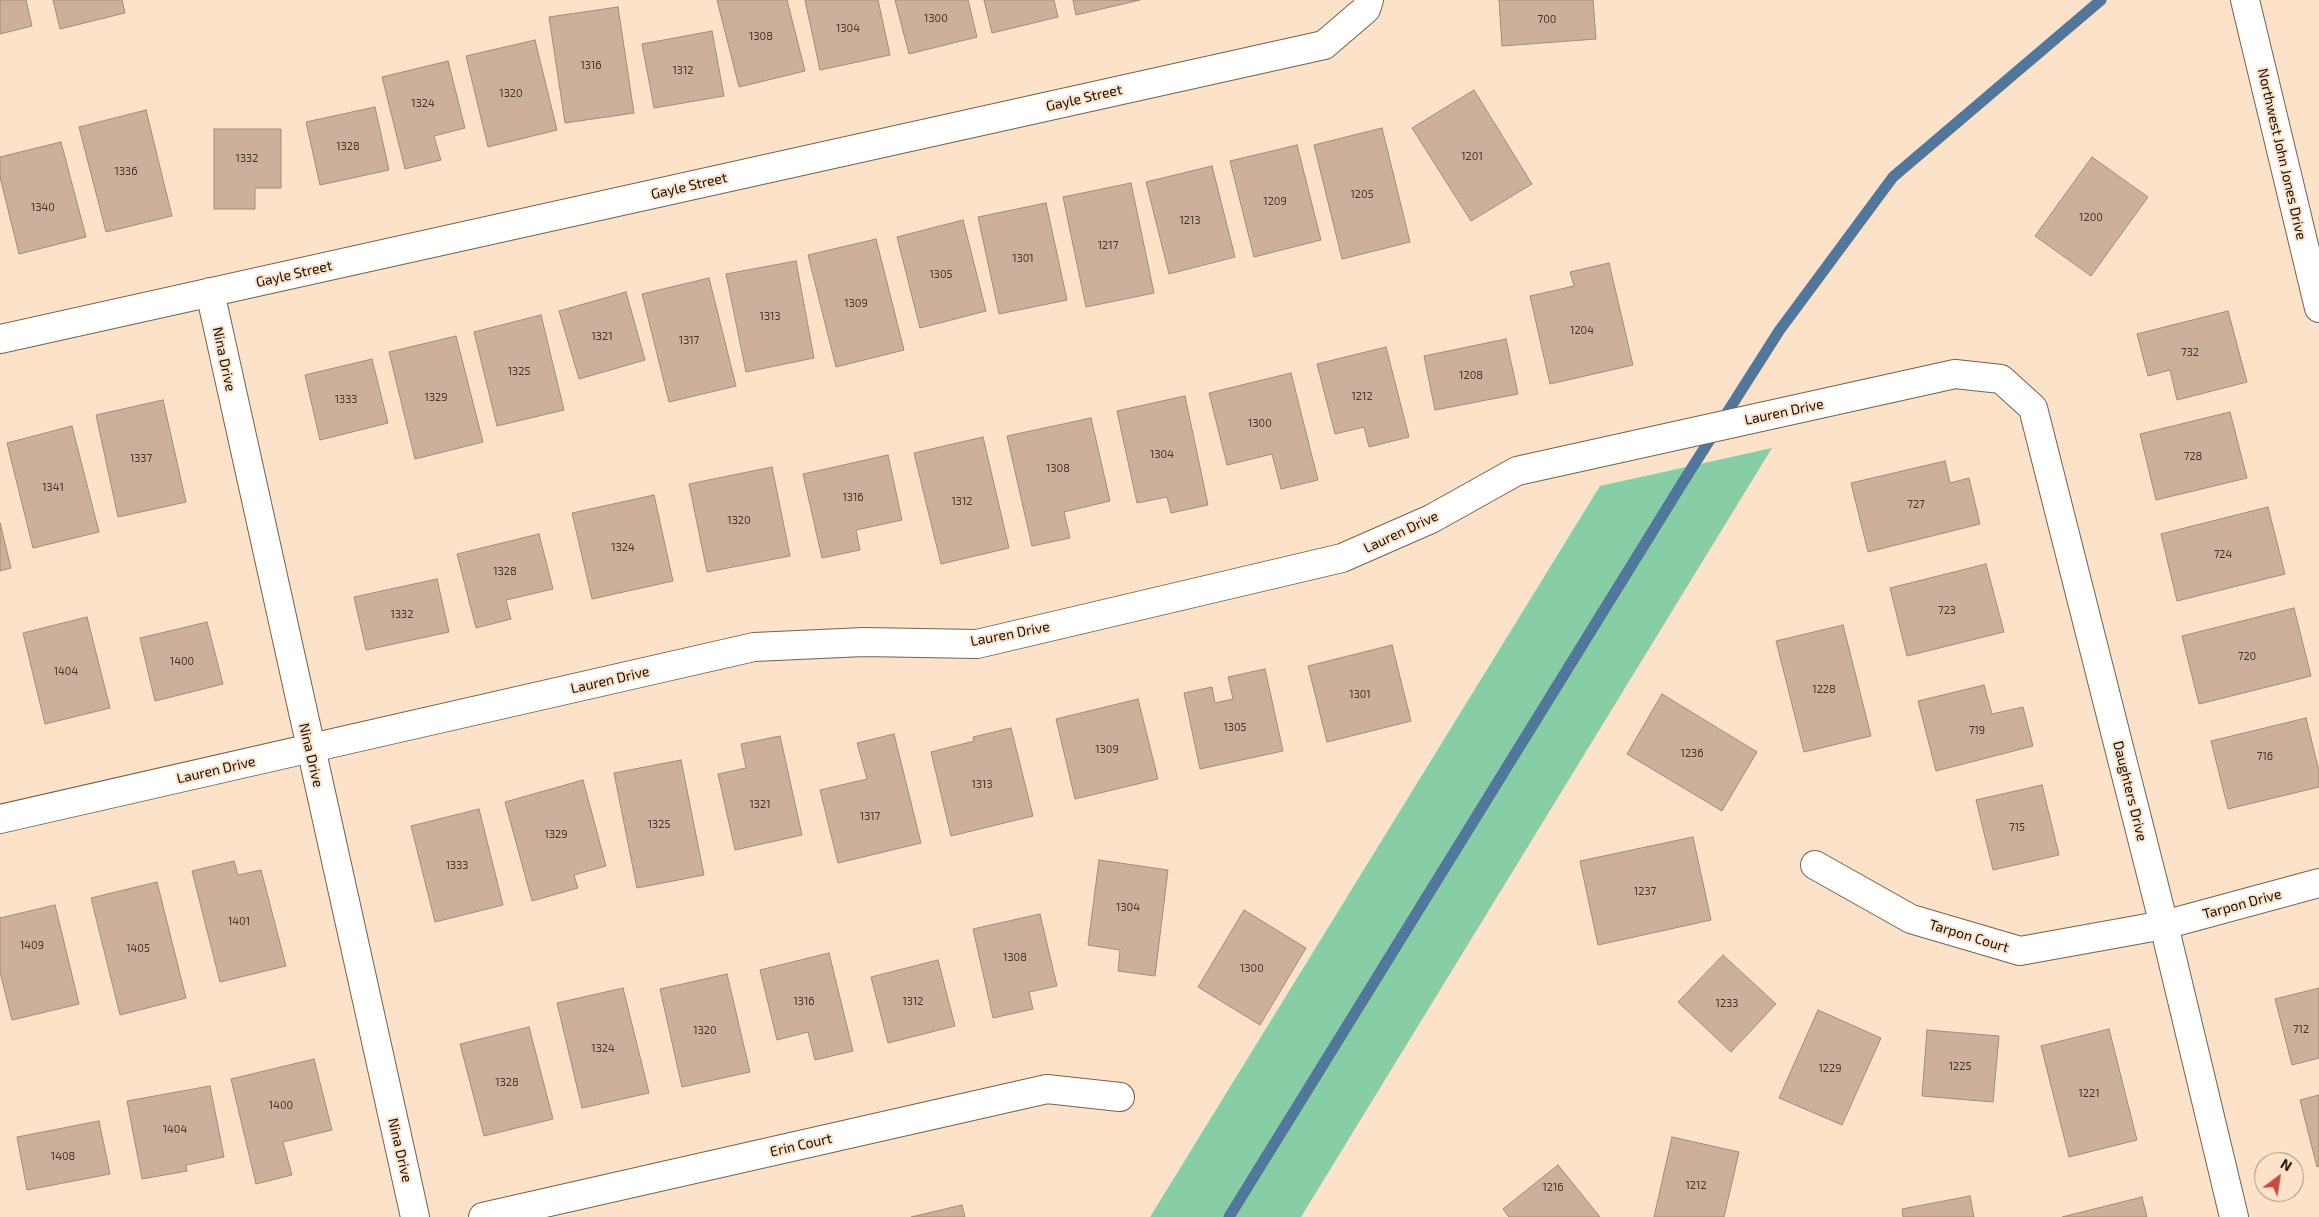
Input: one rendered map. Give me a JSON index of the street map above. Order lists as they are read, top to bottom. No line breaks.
{"streets":{"street":["Gayle Street","Northwest John Jones Drive","Nina Drive","Lauren Drive","Daughters Drive","Tarpon Drive","Tarpon Court","Erin Court"]},"crossings":[["Gayle Street","Nina Drive"],["Nina Drive","Lauren Drive"],["Lauren Drive","Daughters Drive"],["Daughters Drive","Tarpon Drive"],["Daughters Drive","Tarpon Court"],["Tarpon Drive","Tarpon Court"]],"house_numbers":["1300","700","1304","1308","1316","1312","1320","1324","1328","1201","1332","1336","1205","1209","1340","1200","1213","1217","1301","1305","1309","1313","1204","1321","1317","732","1325","1208","1212","1329","1333","1300","1304","728","1337","1308","1341","1316","1312","727","1320","1324","724","1328","723","1332","720","1400","1404","1228","1301","1305","719","1309","1236","716","1313","1321","1317","1325","715","1329","1333","1237","1304","1401","1409","1405","1308","1300","1316","1312","1233","712","1320","1324","1225","1229","1328","1221","1400","1404","1408","1212","1216"],"north":"top right"}
